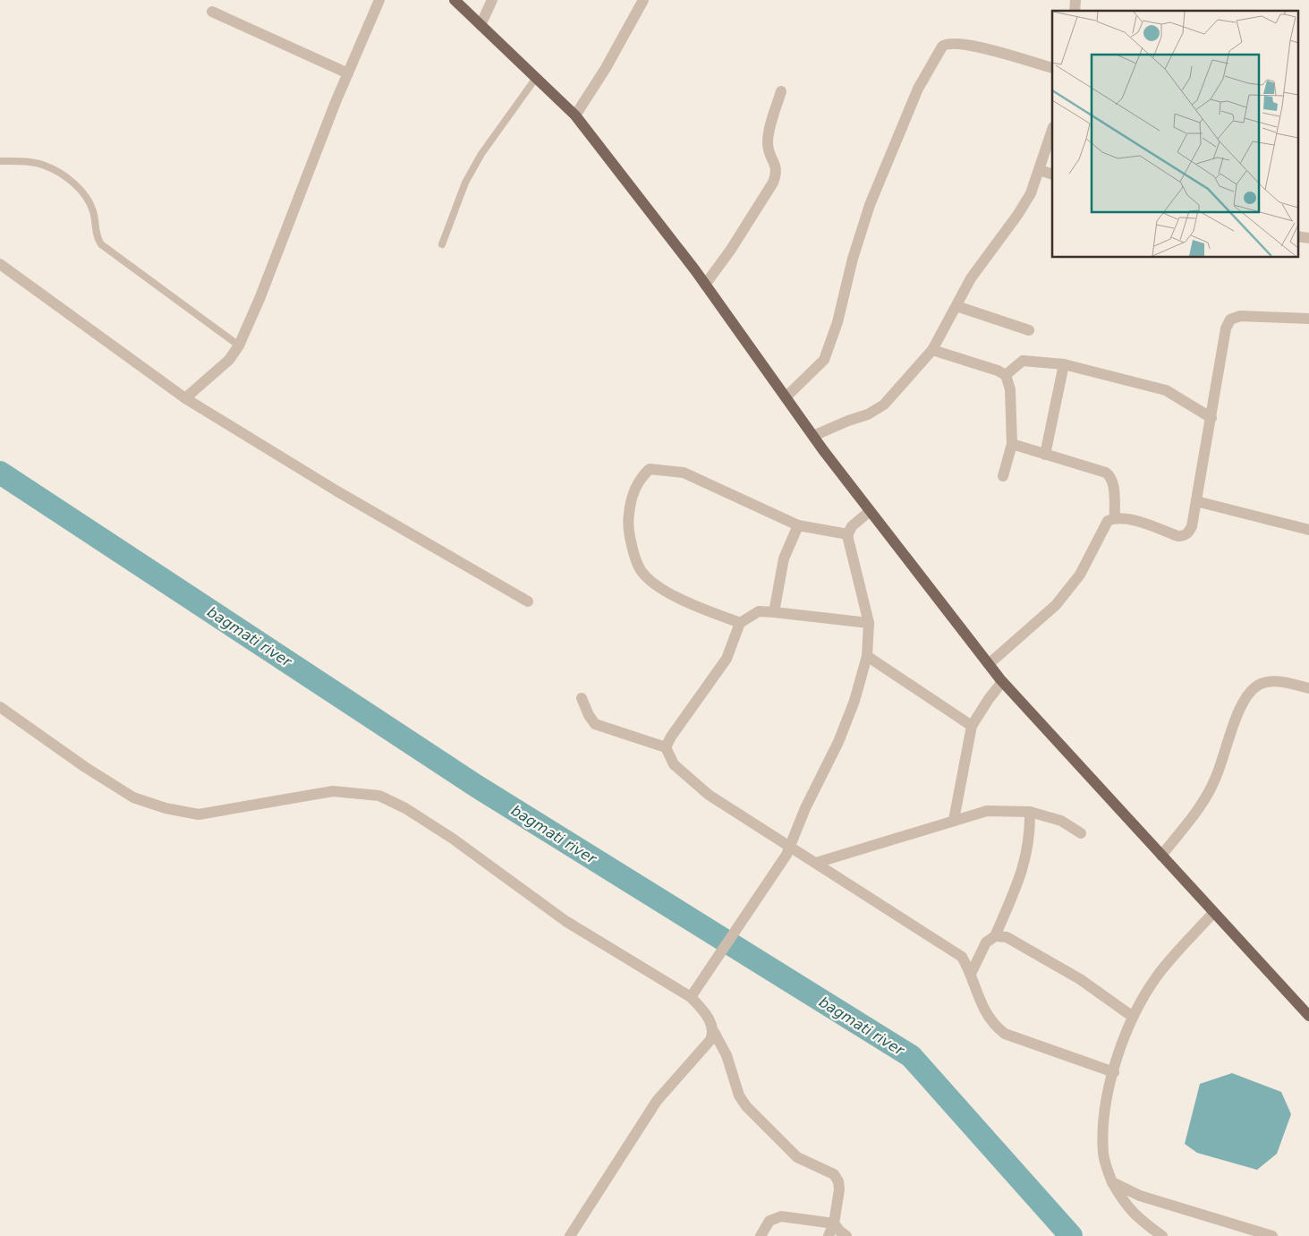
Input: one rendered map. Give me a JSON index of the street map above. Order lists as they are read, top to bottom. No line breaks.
{"water":["bagmati river"]}
